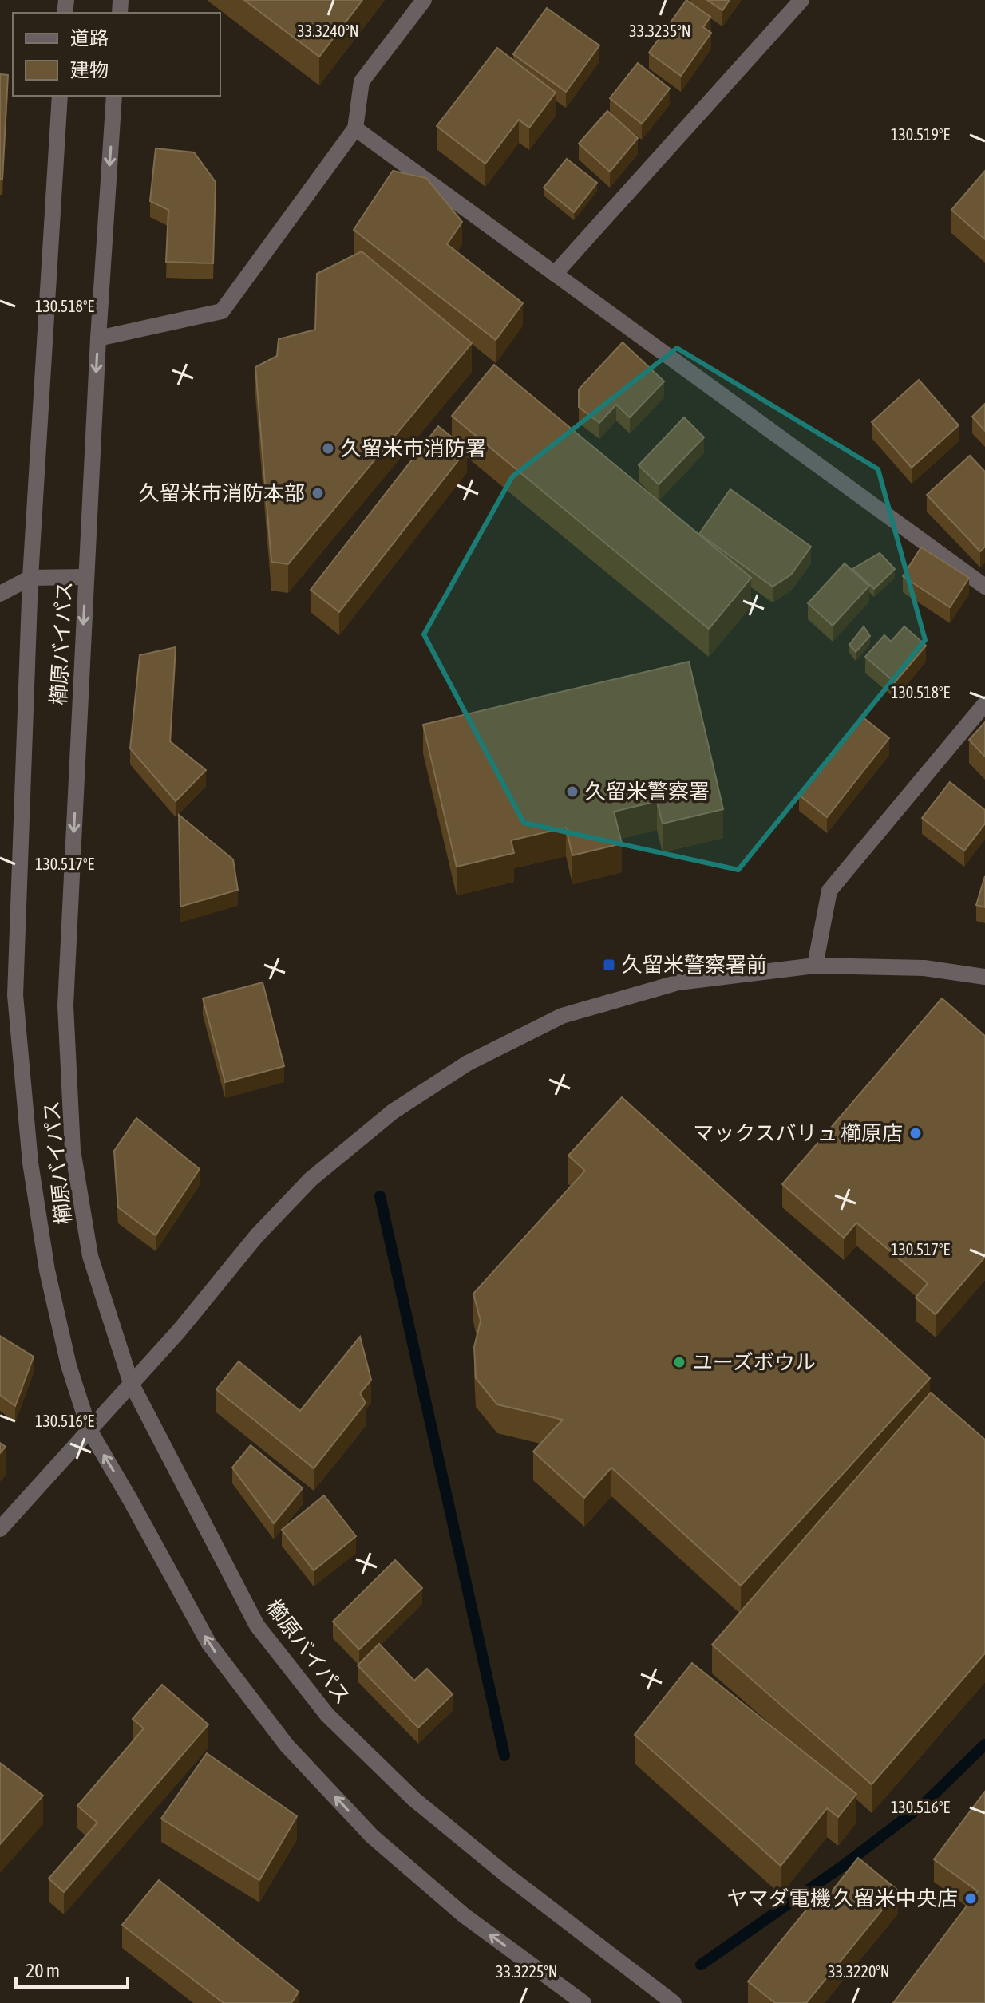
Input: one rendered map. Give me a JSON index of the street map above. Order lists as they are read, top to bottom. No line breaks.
{"streets":{"street":["櫛原バイパス"]},"places":{"other":["久留米市消防署","久留米市消防本部","久留米警察署","マックスバリュ 櫛原店","ユーズボウル","ヤマダ電機 久留米中央店"],"transit":["久留米警察署前"]},"legend":["道路","建物"],"scale_bar":"20 m","coordinates":["33.3240°N","33.3235°N","130.519°E","130.518°E","130.517°E","130.516°E","33.3225°N","33.3220°N"]}
